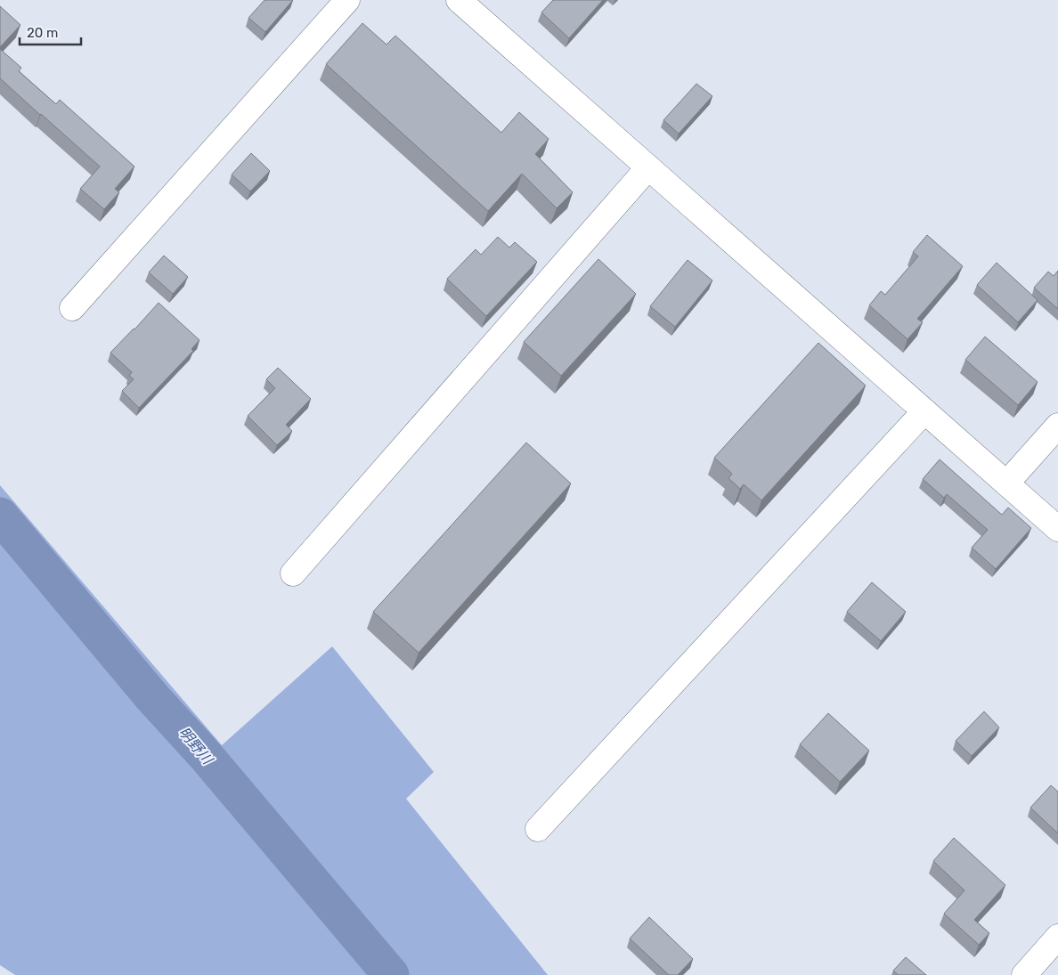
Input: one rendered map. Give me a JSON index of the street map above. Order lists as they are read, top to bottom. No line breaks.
{"water":["明野川"],"scale_bar":"20 m"}
